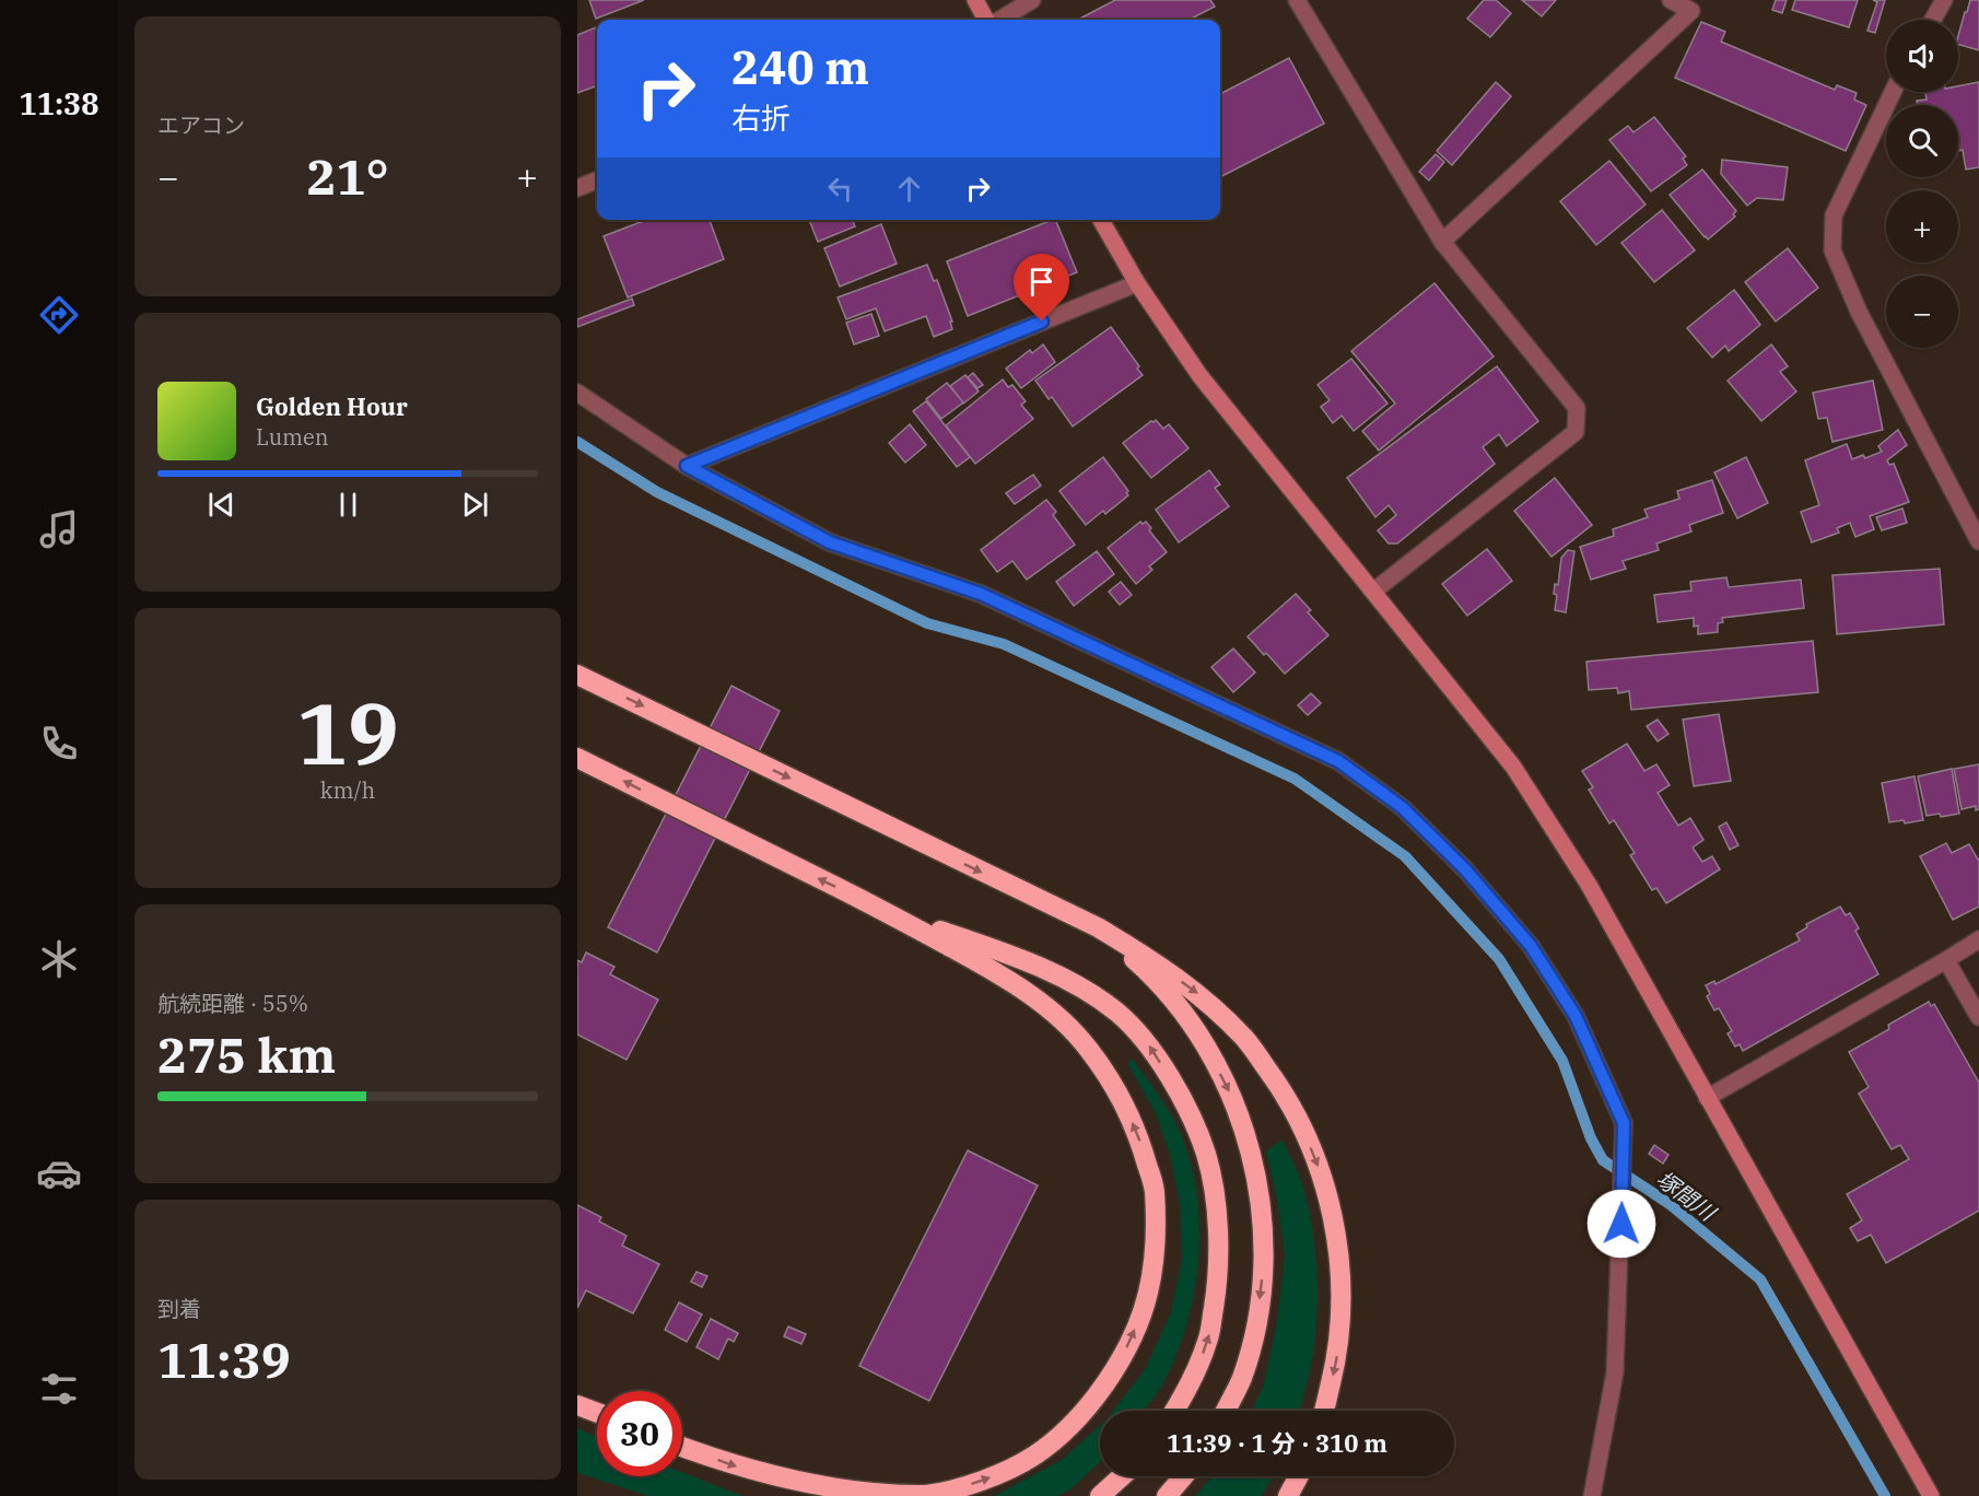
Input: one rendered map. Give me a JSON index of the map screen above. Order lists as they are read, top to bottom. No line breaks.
{"water":["塚間川"],"page":{"tabs":"11:38","tile":["エアコン",["19","km/h"],["航続距離 · 55%","275 km"],["到着","11:39"]],"map_buttons":["+","−"],"turn":["240 m","右折"],"heat":["−","21°","+"],"song":["Golden Hour","Lumen"],"limit":"30","trip":"11:39 · 1 分 · 310 m"}}
